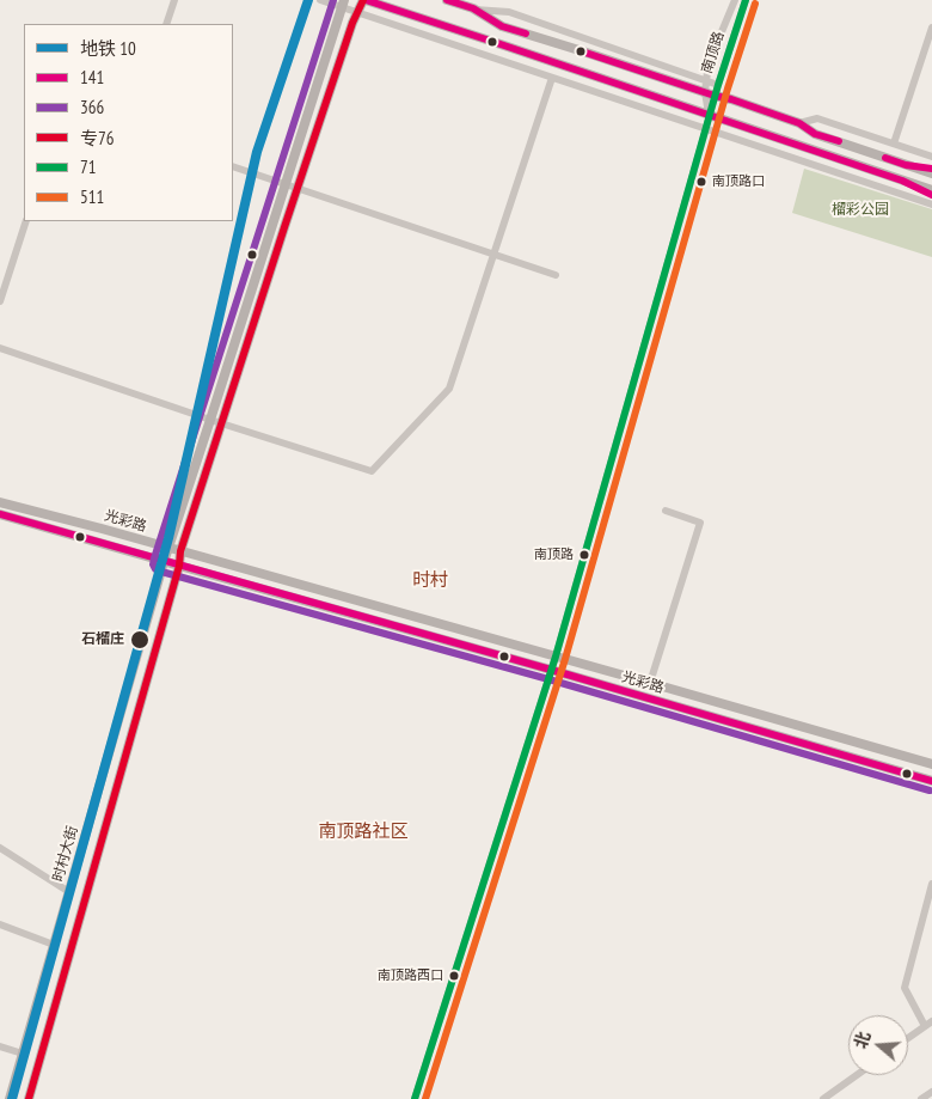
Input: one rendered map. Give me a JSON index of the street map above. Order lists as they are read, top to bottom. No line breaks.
{"streets":{"main road":["光彩路","时村大街"],"street":["南顶路"]},"crossings":[["南顶路","光彩路"],["光彩路","时村大街"]],"districts":["时村","南顶路社区"],"parks":["榴彩公园"],"places":["南顶路口","南顶路","石榴庄","南顶路西口"],"lines":["metro line 10","transit line 141","transit line 366","transit line 专76","transit line 71","transit line 511"],"legend":["地铁 10","141","366","专76","71","511"],"north":"left"}
